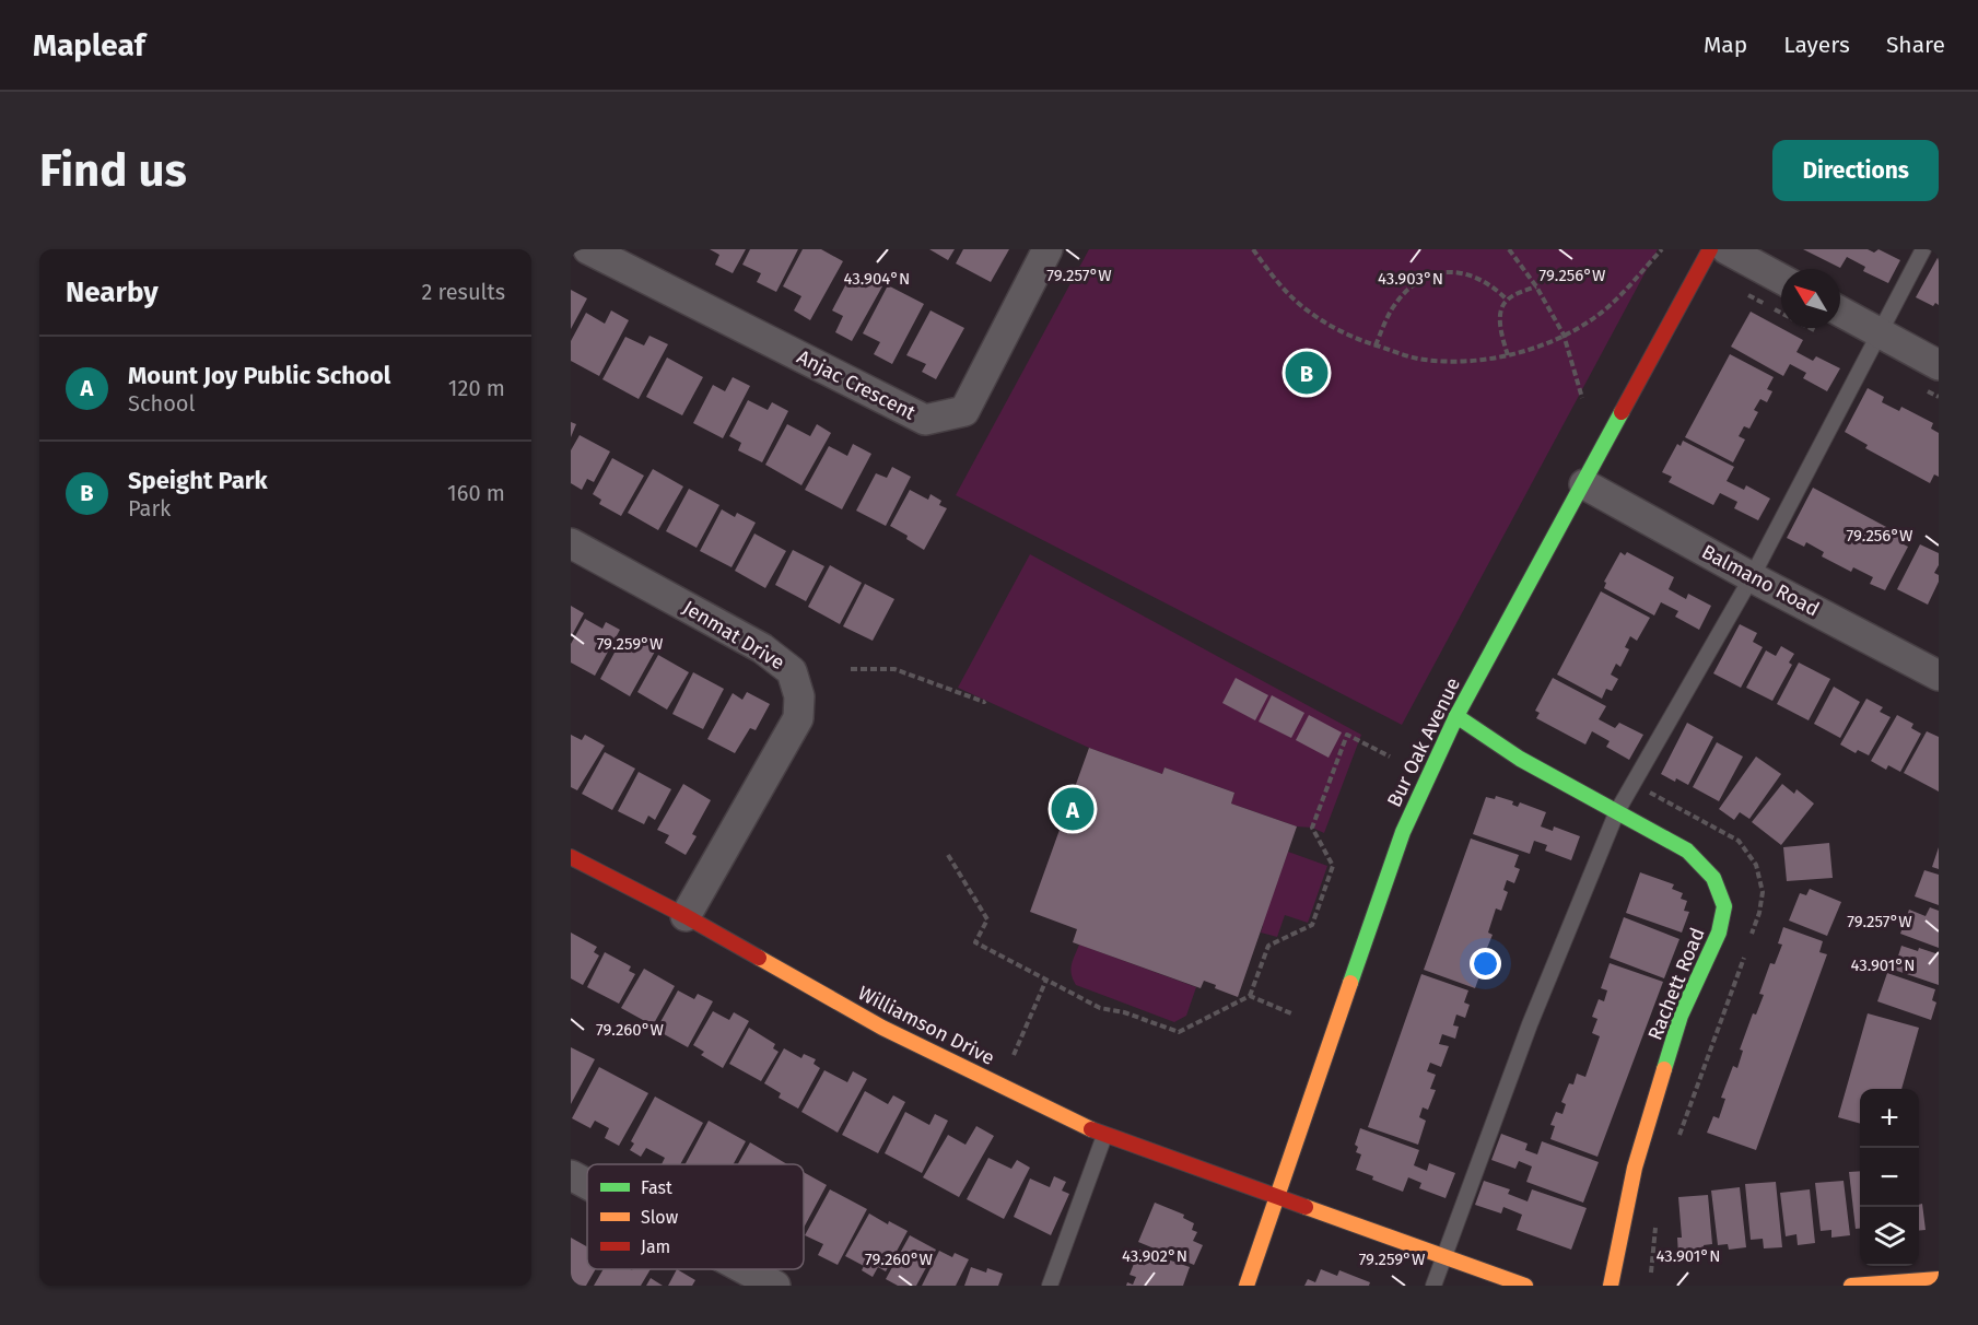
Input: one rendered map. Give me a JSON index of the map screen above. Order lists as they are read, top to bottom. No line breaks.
{"streets":{"street":["Anjac Crescent","Balmano Road","Jenmat Drive","Bur Oak Avenue","Rachett Road","Williamson Drive"]},"crossings":[["Balmano Road","Bur Oak Avenue"],["Jenmat Drive","Williamson Drive"],["Bur Oak Avenue","Rachett Road"],["Bur Oak Avenue","Williamson Drive"]],"legend":["Fast","Slow","Jam"],"north":"top left","page":{"header":"Mapleaf","nav":["Map","Layers","Share"],"buttons":"Directions","title":"Find us","heading":["Nearby","2 results"],"list":[{"mark":"A","name":"Mount Joy Public School","note":"School","value":"120 m"},{"mark":"B","name":"Speight Park","note":"Park","value":"160 m"}],"pins":["B","A"],"map_buttons":["+","−"]},"coordinates":["79.257°W","79.256°W","43.904°N","43.903°N","79.259°W","43.901°N","79.260°W","43.902°N"]}
